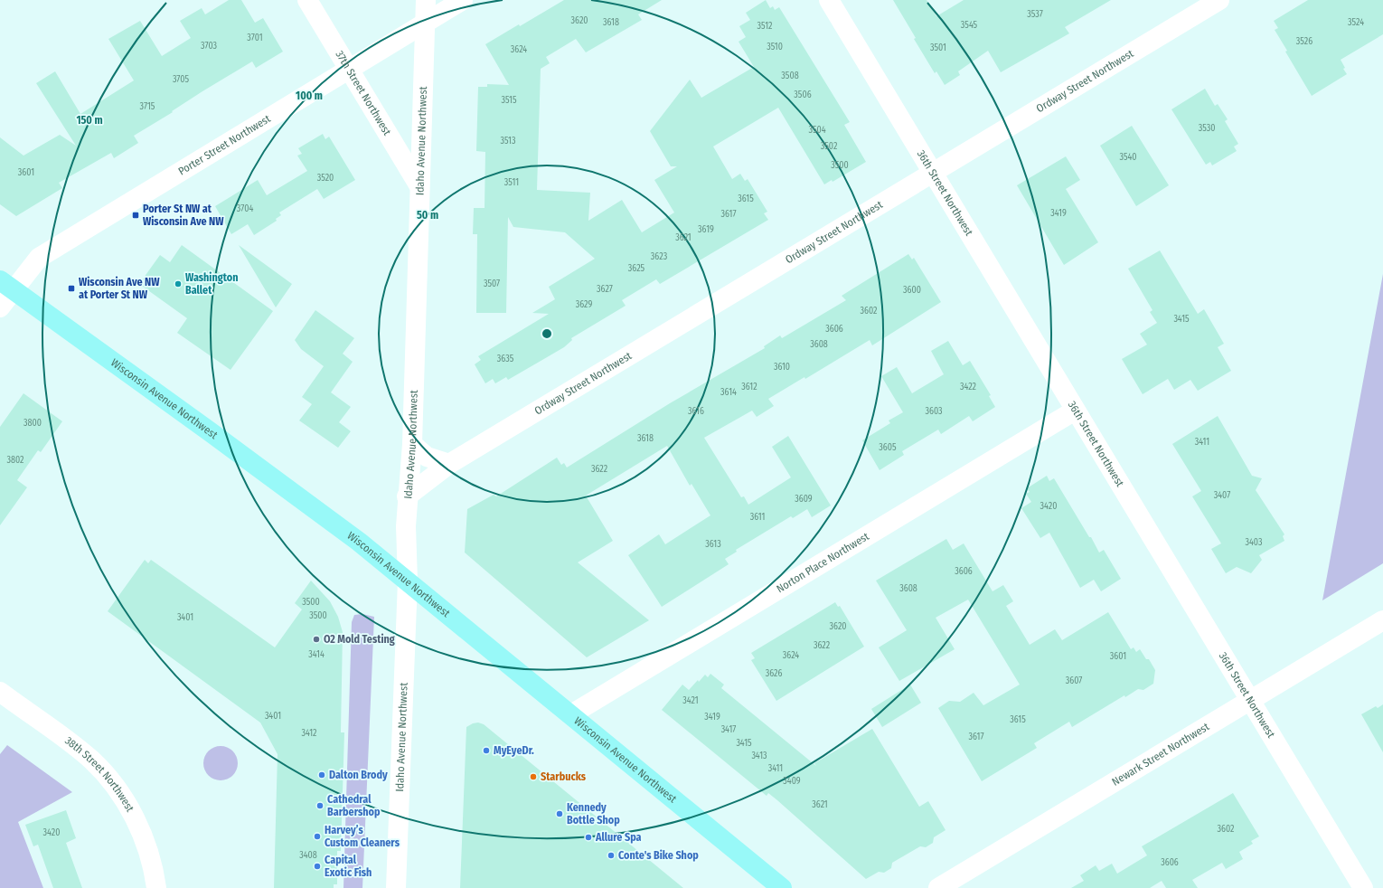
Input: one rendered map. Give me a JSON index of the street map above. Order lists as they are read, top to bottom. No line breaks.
{"streets":{"main road":["Wisconsin Avenue Northwest"],"street":["Ordway Street Northwest","37th Street Northwest","Idaho Avenue Northwest","Porter Street Northwest","36th Street Northwest","Norton Place Northwest","Newark Street Northwest","38th Street Northwest"]},"crossings":[["Ordway Street Northwest","Idaho Avenue Northwest"],["Ordway Street Northwest","36th Street Northwest"],["37th Street Northwest","Idaho Avenue Northwest"],["37th Street Northwest","Porter Street Northwest"],["Idaho Avenue Northwest","Porter Street Northwest"],["Idaho Avenue Northwest","Wisconsin Avenue Northwest"],["Porter Street Northwest","Wisconsin Avenue Northwest"],["36th Street Northwest","Norton Place Northwest"],["36th Street Northwest","Newark Street Northwest"],["Wisconsin Avenue Northwest","Norton Place Northwest"]],"places":{"transit":["Porter St NW at Wisconsin Ave NW","Wisconsin Ave NW at Porter St NW"],"other":["Washington Ballet","O2 Mold Testing","MyEyeDr.","Dalton Brody","Starbucks","Cathedral Barbershop","Kennedy Bottle Shop","Harvey’s Custom Cleaners","Allure Spa","Conte's Bike Shop","Capital Exotic Fish"]},"house_numbers":["3537","3620","3618","3524","3545","3512","3701","3526","3703","3510","3501","3624","3508","3705","3506","3515","3715","3530","3504","3513","3502","3540","3500","3601","3520","3511","3615","3704","3419","3617","3619","3621","3623","3625","3507","3627","3600","3629","3602","3415","3606","3608","3635","3610","3612","3422","3614","3616","3603","3800","3618","3411","3605","3802","3622","3407","3609","3420","3611","3403","3613","3606","3608","3500","3500","3401","3620","3622","3414","3624","3601","3626","3607","3421","3401","3419","3615","3417","3412","3617","3415","3413","3411","3409","3621","3602","3420","3408","3606"],"rings":["100 m","150 m","50 m"]}
